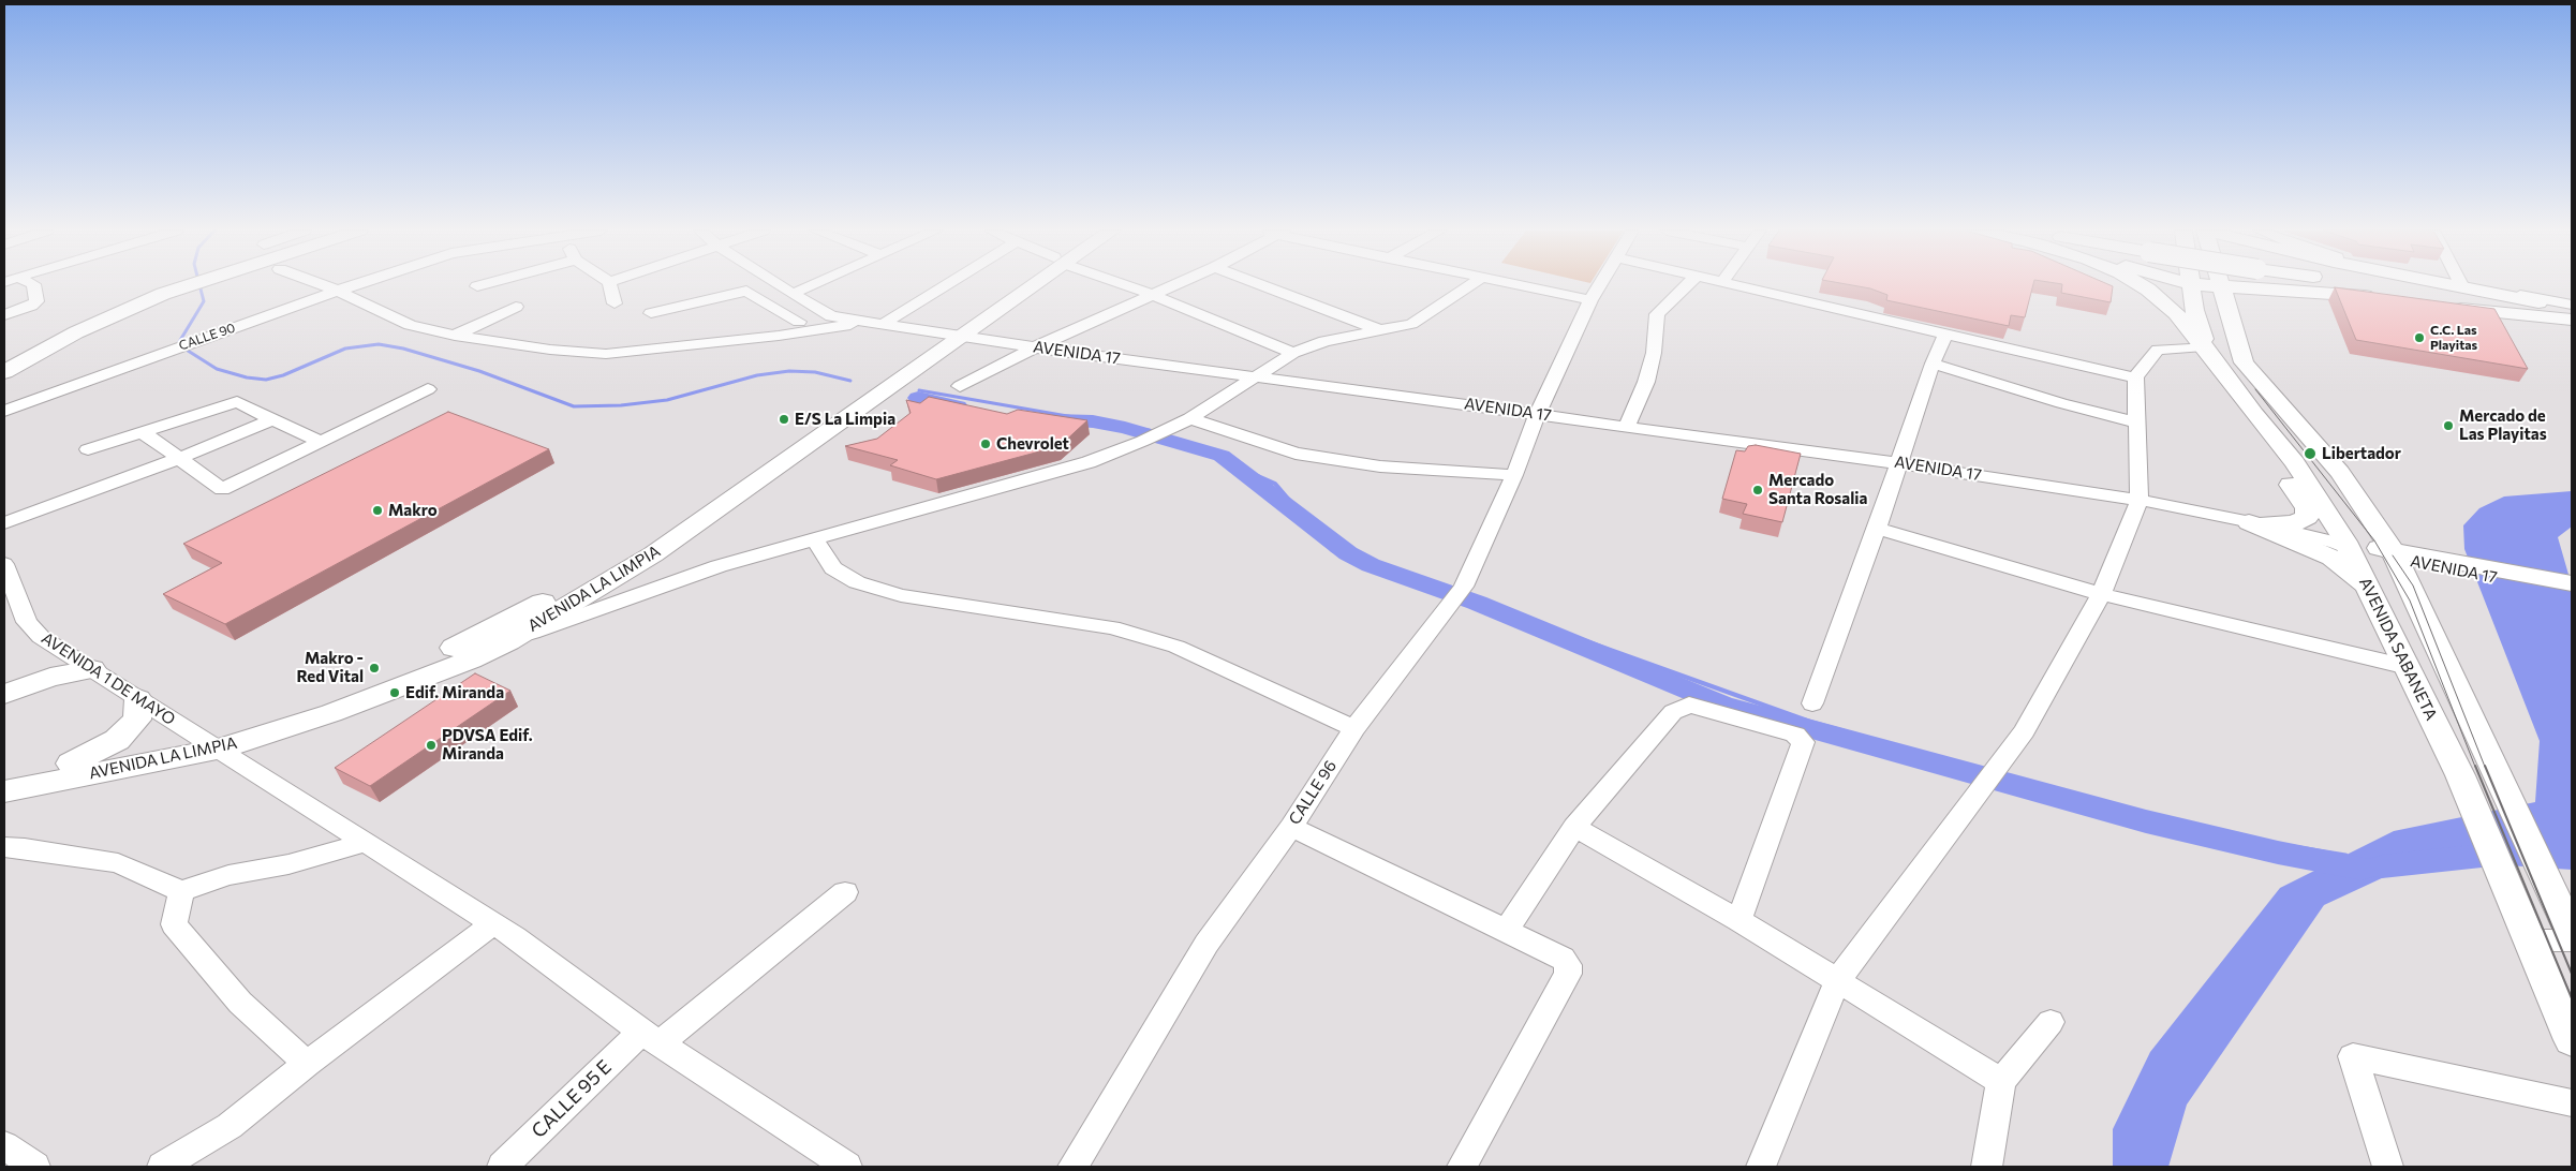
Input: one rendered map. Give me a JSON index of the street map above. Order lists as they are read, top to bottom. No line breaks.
{"streets":{"main road":["AVENIDA 17","AVENIDA LA LIMPIA","AVENIDA SABANETA"],"street":["CALLE 90","AVENIDA 1 DE MAYO","CALLE 96","CALLE 95 E"]},"crossings":[["AVENIDA 17","AVENIDA LA LIMPIA"],["AVENIDA 17","AVENIDA SABANETA"],["AVENIDA 17","CALLE 96"],["AVENIDA LA LIMPIA","AVENIDA 1 DE MAYO"],["AVENIDA 1 DE MAYO","CALLE 95 E"]],"places":["C.C. Las Playitas","E/S La Limpia","Mercado de Las Playitas","Chevrolet","Libertador","Mercado Santa Rosalia","Makro","Makro - Red Vital","Edif. Miranda","PDVSA Edif. Miranda"]}
